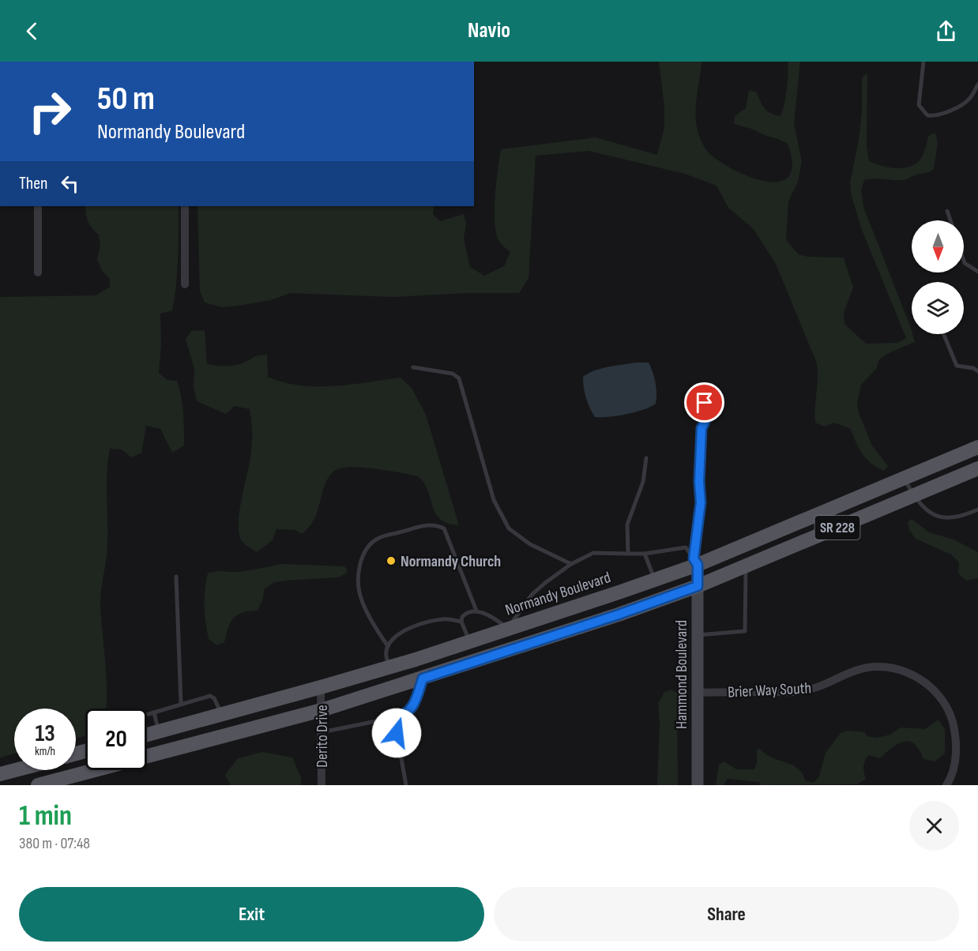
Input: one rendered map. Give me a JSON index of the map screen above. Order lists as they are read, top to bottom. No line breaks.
{"streets":{"main road":["SR 228","Normandy Boulevard"],"street":["Hammond Boulevard","Brier Way South","Derito Drive"]},"crossings":[["SR 228","Hammond Boulevard"],["SR 228","Derito Drive"],["Normandy Boulevard","Hammond Boulevard"],["Normandy Boulevard","Derito Drive"],["Hammond Boulevard","Brier Way South"]],"places":["Normandy Church"],"north":"bottom","page":{"header":"Navio","turn":["50 m","Normandy Boulevard"],"then":"Then","speed":"13 km/h","limit":"20","heading":["1 min","380 m · 07:48"],"buttons":["Exit","Share"]}}
